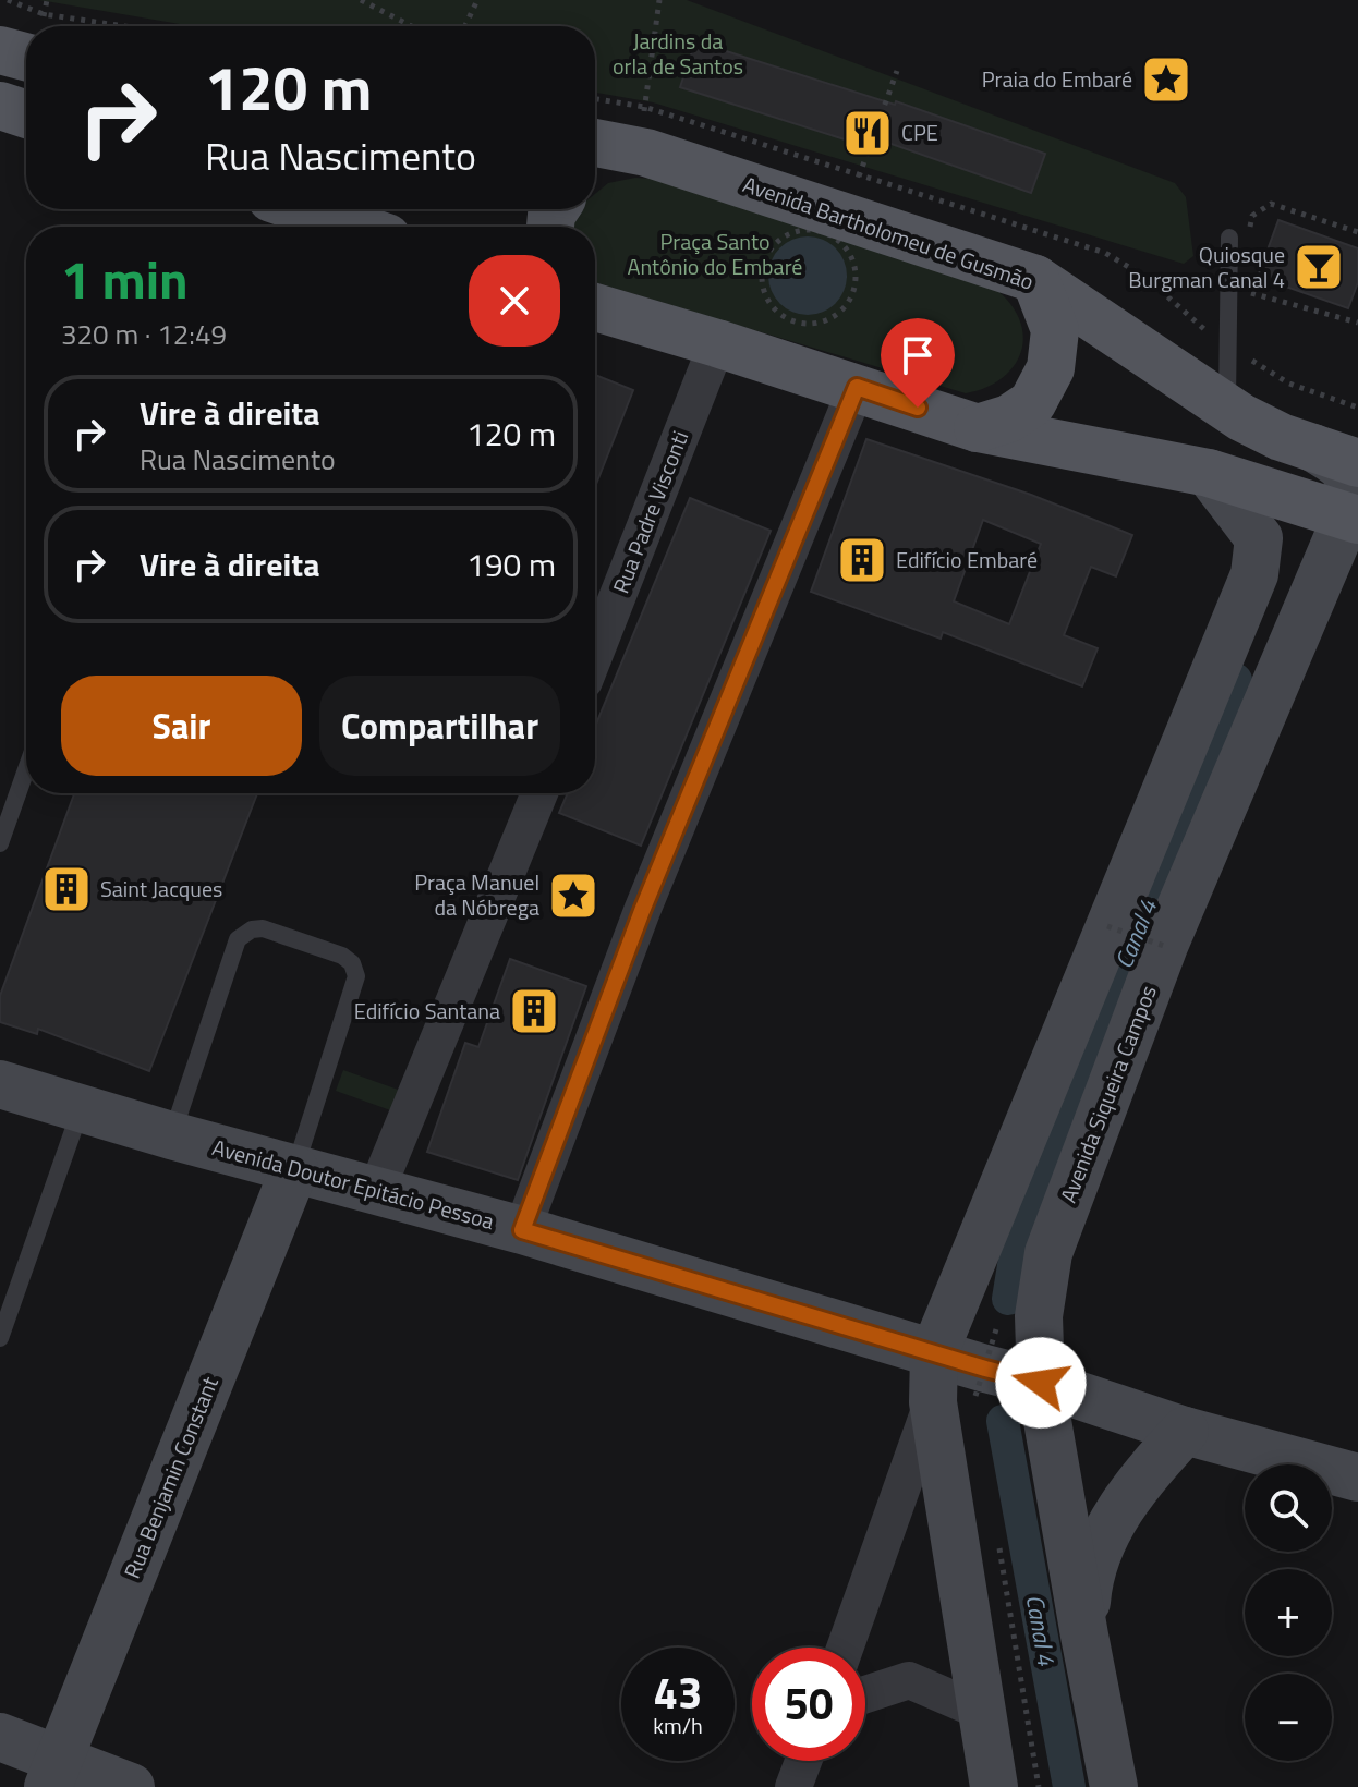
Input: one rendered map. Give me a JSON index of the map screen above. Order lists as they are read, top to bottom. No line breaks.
{"streets":{"main road":["Avenida Bartholomeu de Gusmão","Avenida Siqueira Campos","Avenida Doutor Epitácio Pessoa","Rua Benjamin Constant"],"street":["Rua Padre Visconti"]},"crossings":[["Avenida Bartholomeu de Gusmão","Avenida Siqueira Campos"],["Avenida Siqueira Campos","Avenida Doutor Epitácio Pessoa"],["Avenida Doutor Epitácio Pessoa","Rua Benjamin Constant"]],"water":["Canal 4"],"parks":["Jardins da orla de Santos","Praça Santo Antônio do Embaré"],"places":{"place":["Praia do Embaré","Praça Manuel da Nóbrega"],"restaurant":["CPE"],"bar":["Quiosque Burgman Canal 4"],"building":["Edifício Embaré","Saint Jacques","Edifício Santana"]},"page":{"turn":["120 m","Rua Nascimento"],"heading":["1 min","320 m · 12:49"],"list":[{"name":"Vire à direita","note":"Rua Nascimento","value":"120 m"},{"name":"Vire à direita","value":"190 m"}],"buttons":["Sair","Compartilhar"],"map_buttons":["+","−"],"speed":"43 km/h","limit":"50"}}
